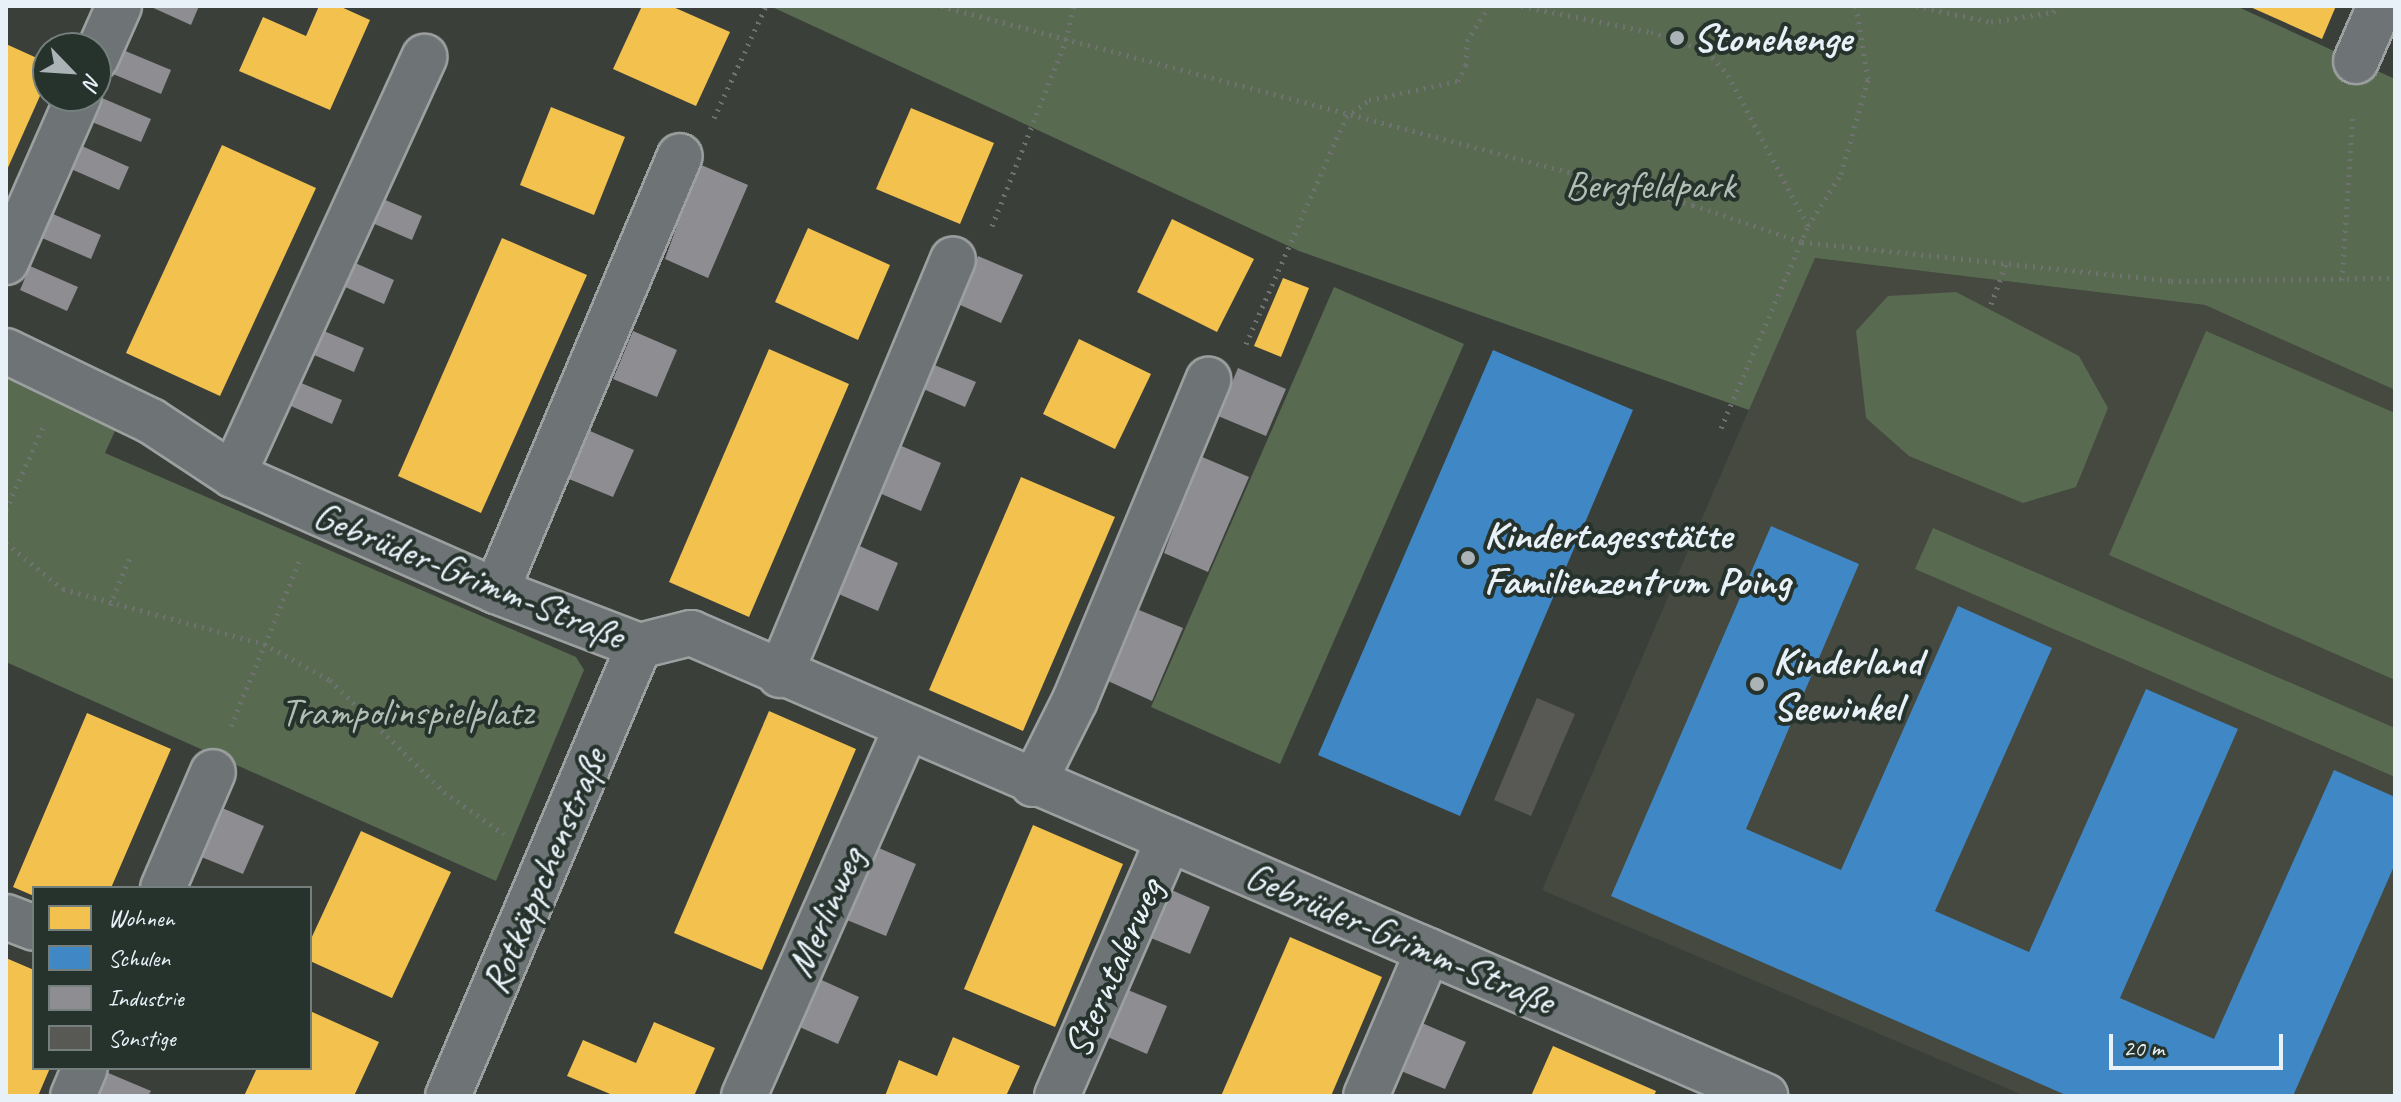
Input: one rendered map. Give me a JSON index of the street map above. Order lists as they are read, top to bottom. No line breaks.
{"streets":{"street":["Gebrüder-Grimm-Straße","Rotkäppchenstraße","Merlinweg","Sterntalerweg"]},"crossings":[["Gebrüder-Grimm-Straße","Rotkäppchenstraße"],["Gebrüder-Grimm-Straße","Merlinweg"],["Gebrüder-Grimm-Straße","Sterntalerweg"]],"parks":["Bergfeldpark","Trampolinspielplatz"],"places":["Stonehenge","Kindertagesstätte Familienzentrum Poing","Kinderland Seewinkel"],"legend":["Wohnen","Schulen","Industrie","Sonstige"],"scale_bar":"20 m","north":"bottom right"}
